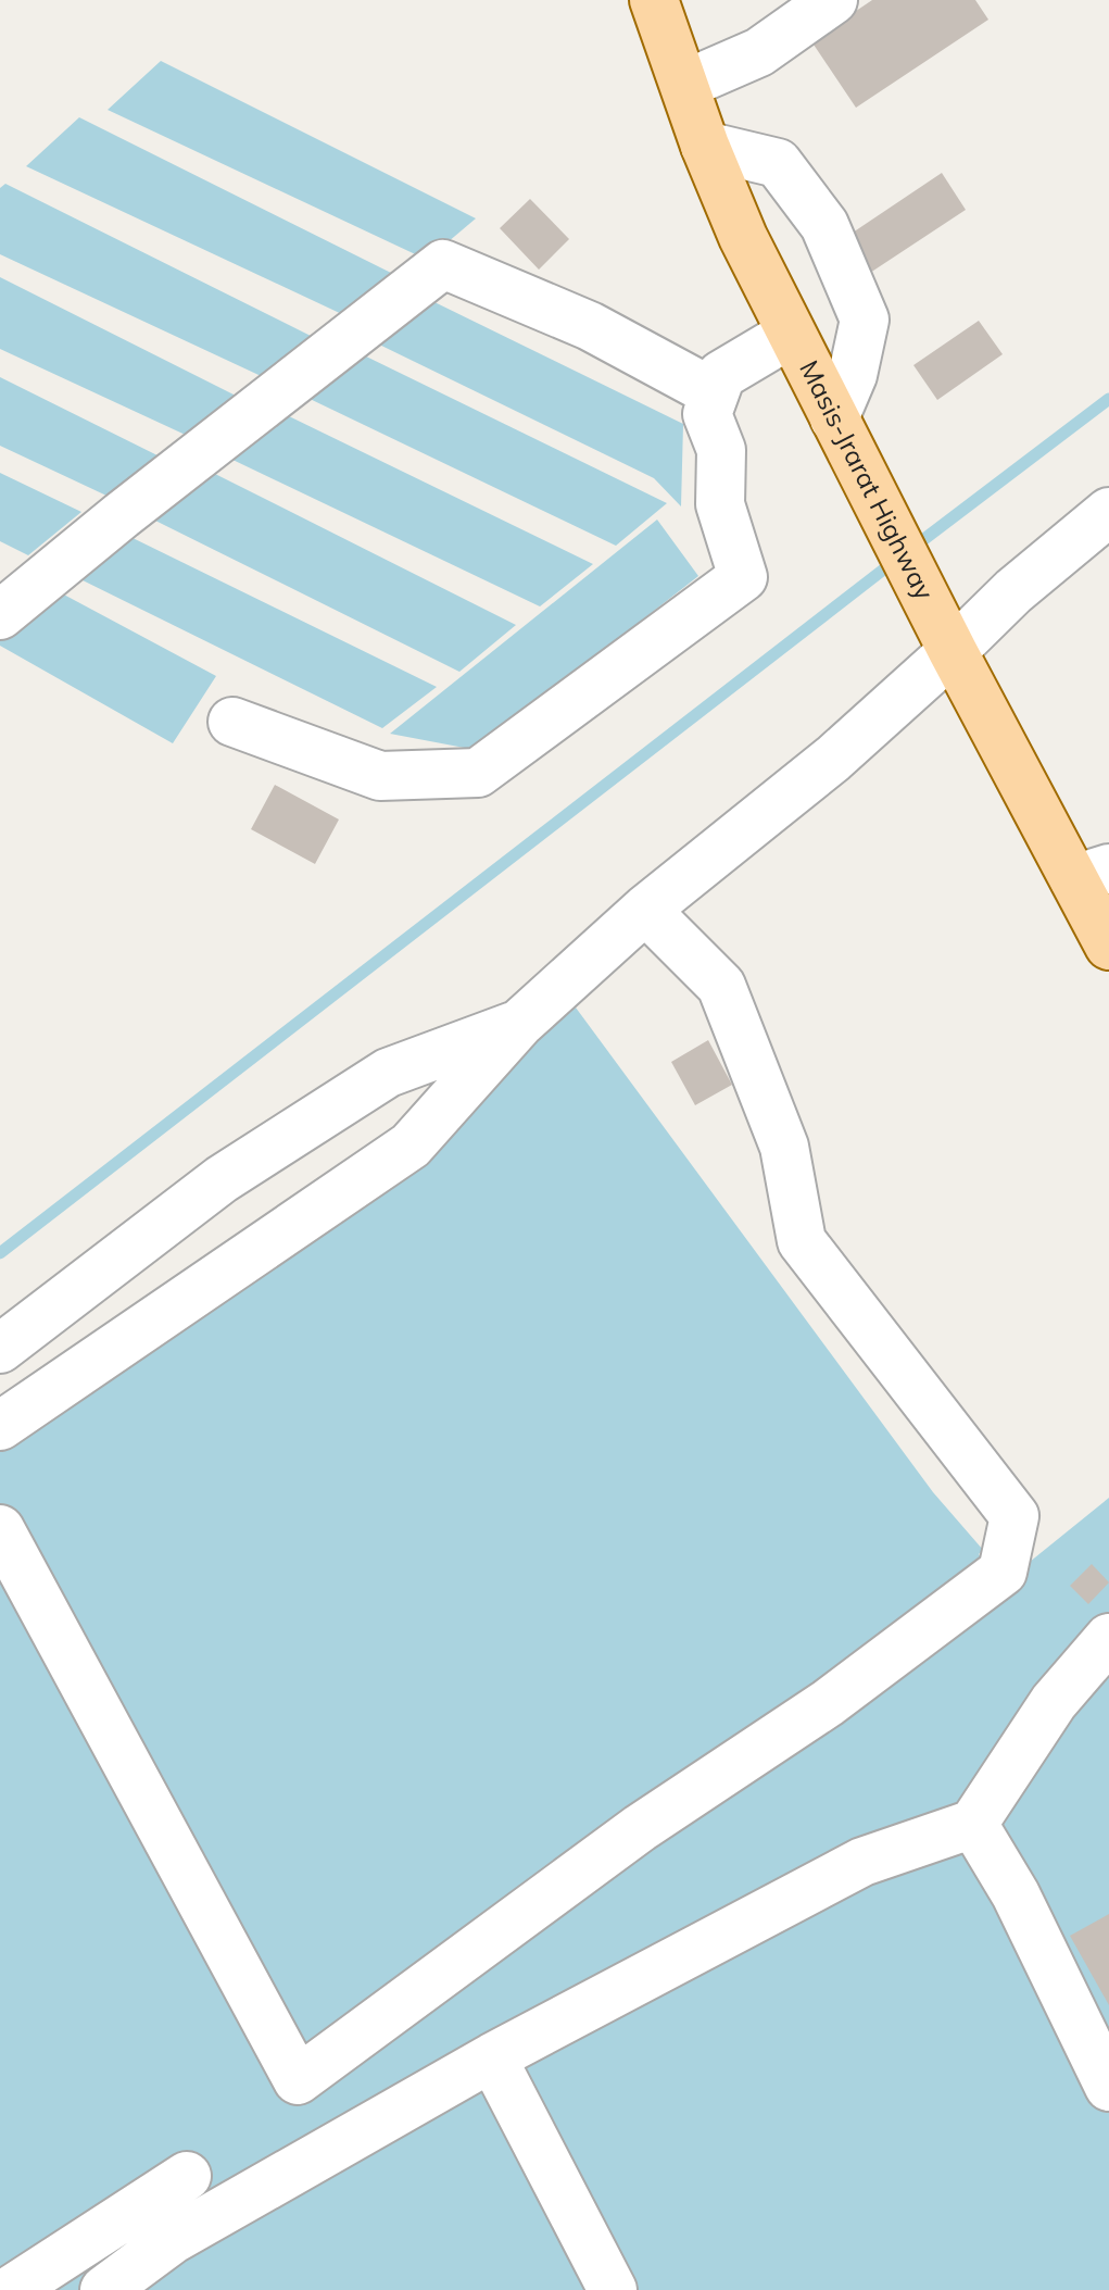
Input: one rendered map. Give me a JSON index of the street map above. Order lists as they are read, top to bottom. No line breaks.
{"streets":{"main road":["Masis-Jrarat Highway"]}}
